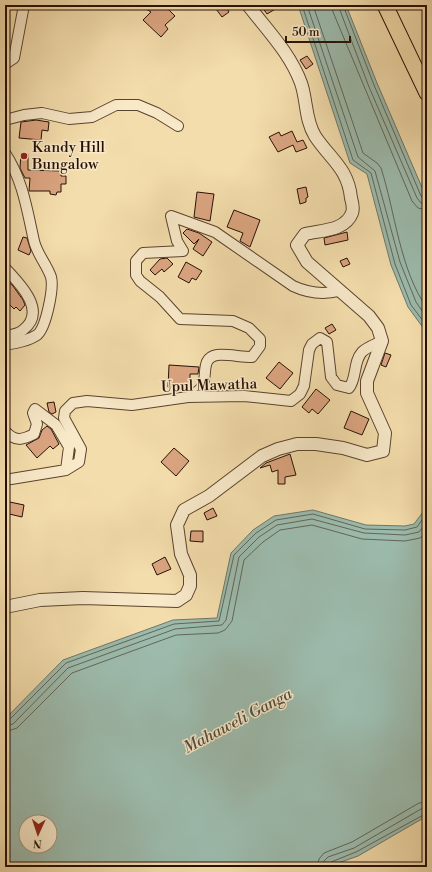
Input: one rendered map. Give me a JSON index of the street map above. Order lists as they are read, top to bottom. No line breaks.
{"streets":{"street":["Upul Mawatha"]},"water":["Mahaweli Ganga"],"places":["Kandy Hill Bungalow"],"scale_bar":"50 m","north":"bottom"}
